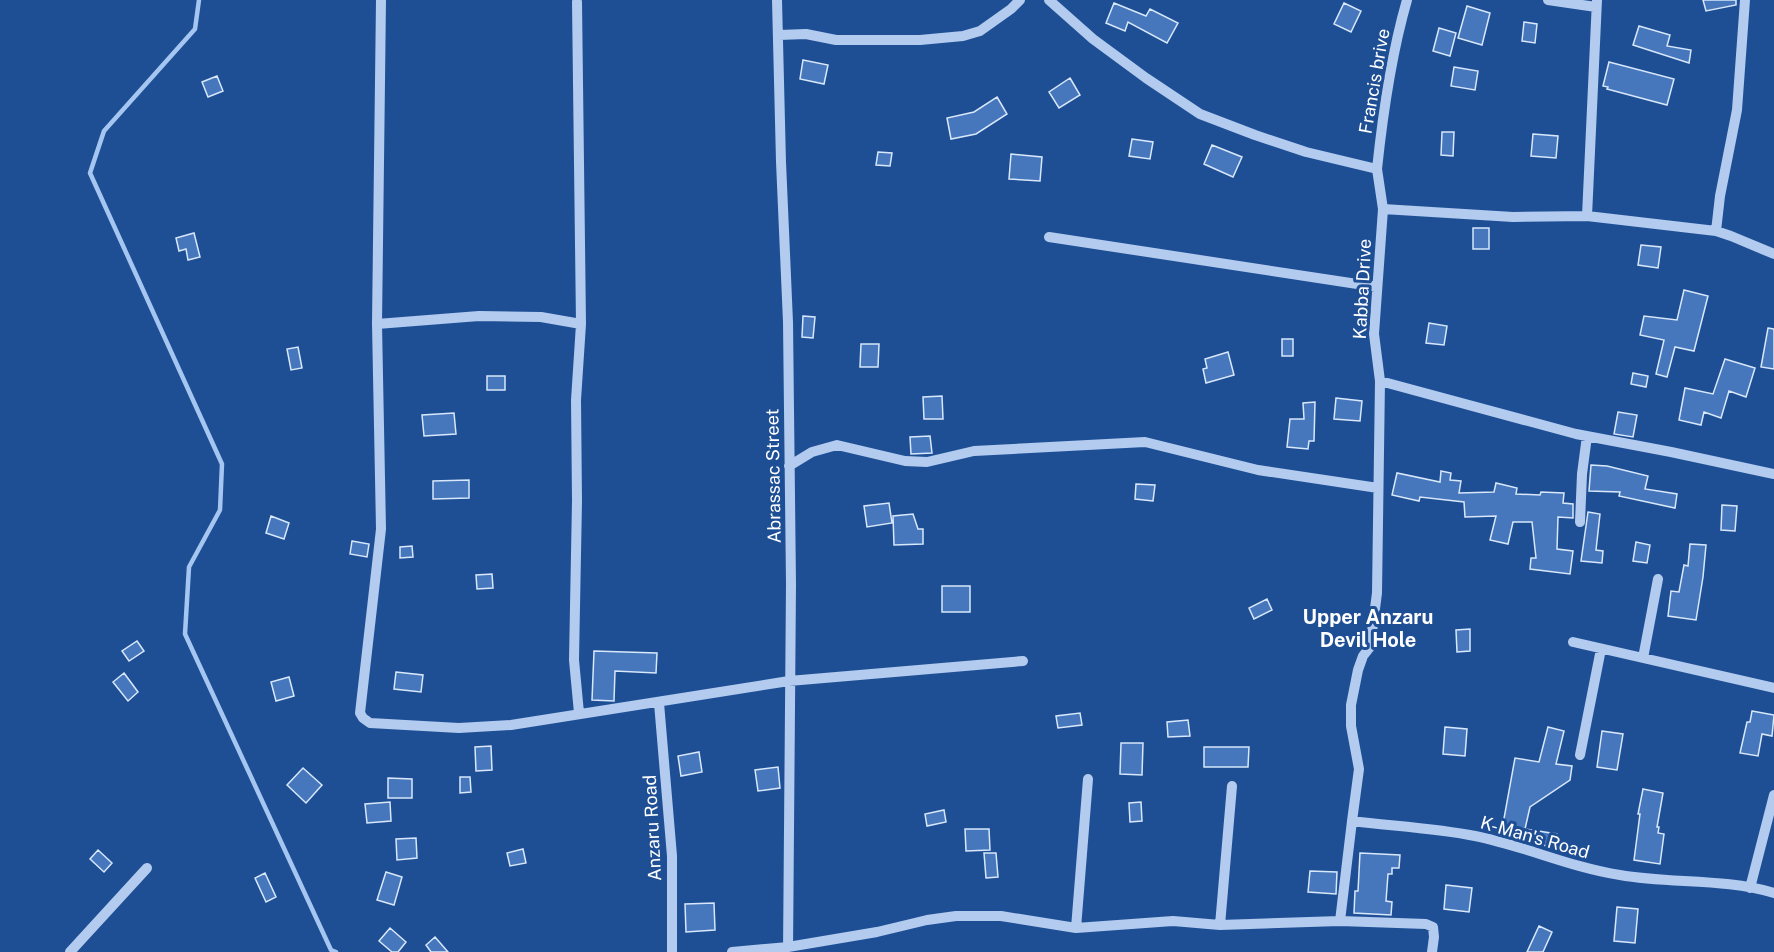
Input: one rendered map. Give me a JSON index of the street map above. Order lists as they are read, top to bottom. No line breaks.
{"streets":{"street":["Francis brive","Kabba Drive","Abrassac Street","Anzaru Road","K-Man's Road"]},"crossings":[["Francis brive","Kabba Drive"],["Kabba Drive","K-Man's Road"]],"districts":["Upper Anzaru Devil Hole"]}
